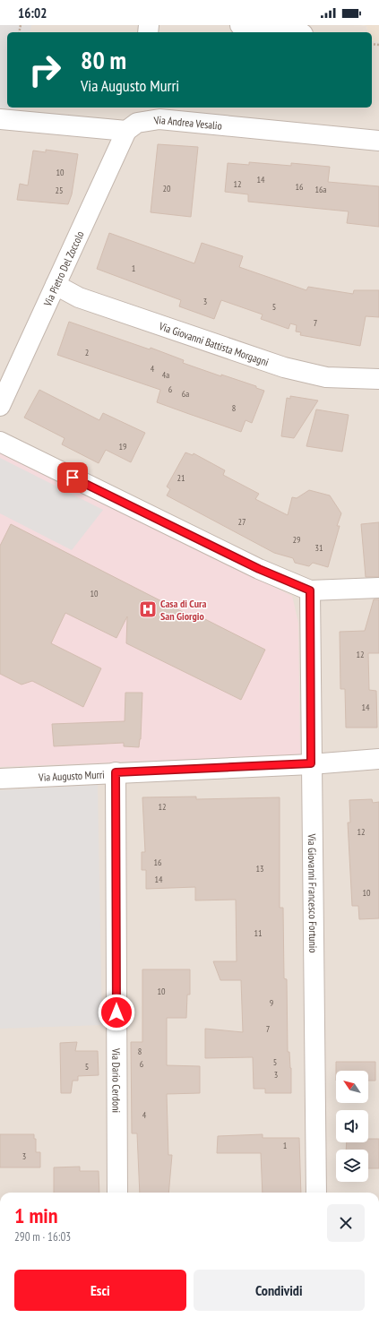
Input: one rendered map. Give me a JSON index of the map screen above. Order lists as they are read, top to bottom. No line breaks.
{"streets":{"street":["Via Andrea Vesalio","Via Pietro Del Zoccolo","Via Giovanni Battista Morgagni","Via Augusto Murri","Via Giovanni Francesco Fortunio","Via Dario Cerdoni"]},"crossings":[["Via Andrea Vesalio","Via Pietro Del Zoccolo"],["Via Pietro Del Zoccolo","Via Giovanni Battista Morgagni"],["Via Augusto Murri","Via Giovanni Francesco Fortunio"],["Via Augusto Murri","Via Dario Cerdoni"]],"places":{"hospital":["Casa di Cura San Giorgio"]},"house_numbers":["10","14","12","16","20","16a","25","1","3","5","7","2","4","4a","6","6a","8","19","21","27","29","31","10","12","14","12","12","16","13","14","10","11","10","9","7","8","5","6","5","3","4","1","3"],"north":"top left","page":{"status":"16:02","turn":["80 m","Via Augusto Murri"],"heading":["1 min","290 m · 16:03"],"buttons":["Esci","Condividi"]}}
